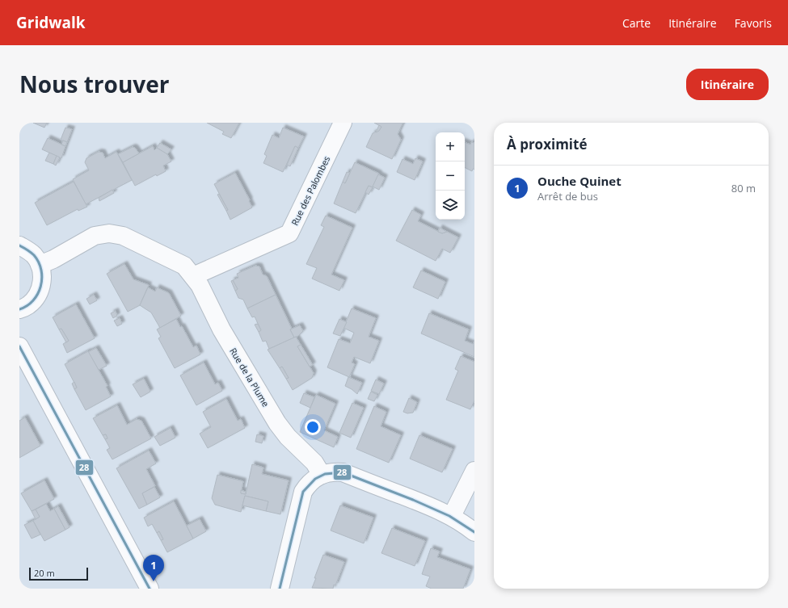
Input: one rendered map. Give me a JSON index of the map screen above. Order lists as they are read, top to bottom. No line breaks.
{"streets":{"street":["Rue des Palombes","Rue de la Plume"]},"crossings":[["Rue des Palombes","Rue de la Plume"]],"lines":["transit line 28"],"scale_bar":"20 m","page":{"header":"Gridwalk","nav":["Carte","Itinéraire","Favoris"],"title":"Nous trouver","buttons":"Itinéraire","heading":"À proximité","map_buttons":["+","−"],"list":[{"mark":"1","name":"Ouche Quinet","note":"Arrêt de bus","value":"80 m"}],"pins":"1","scale":"20 m"}}
